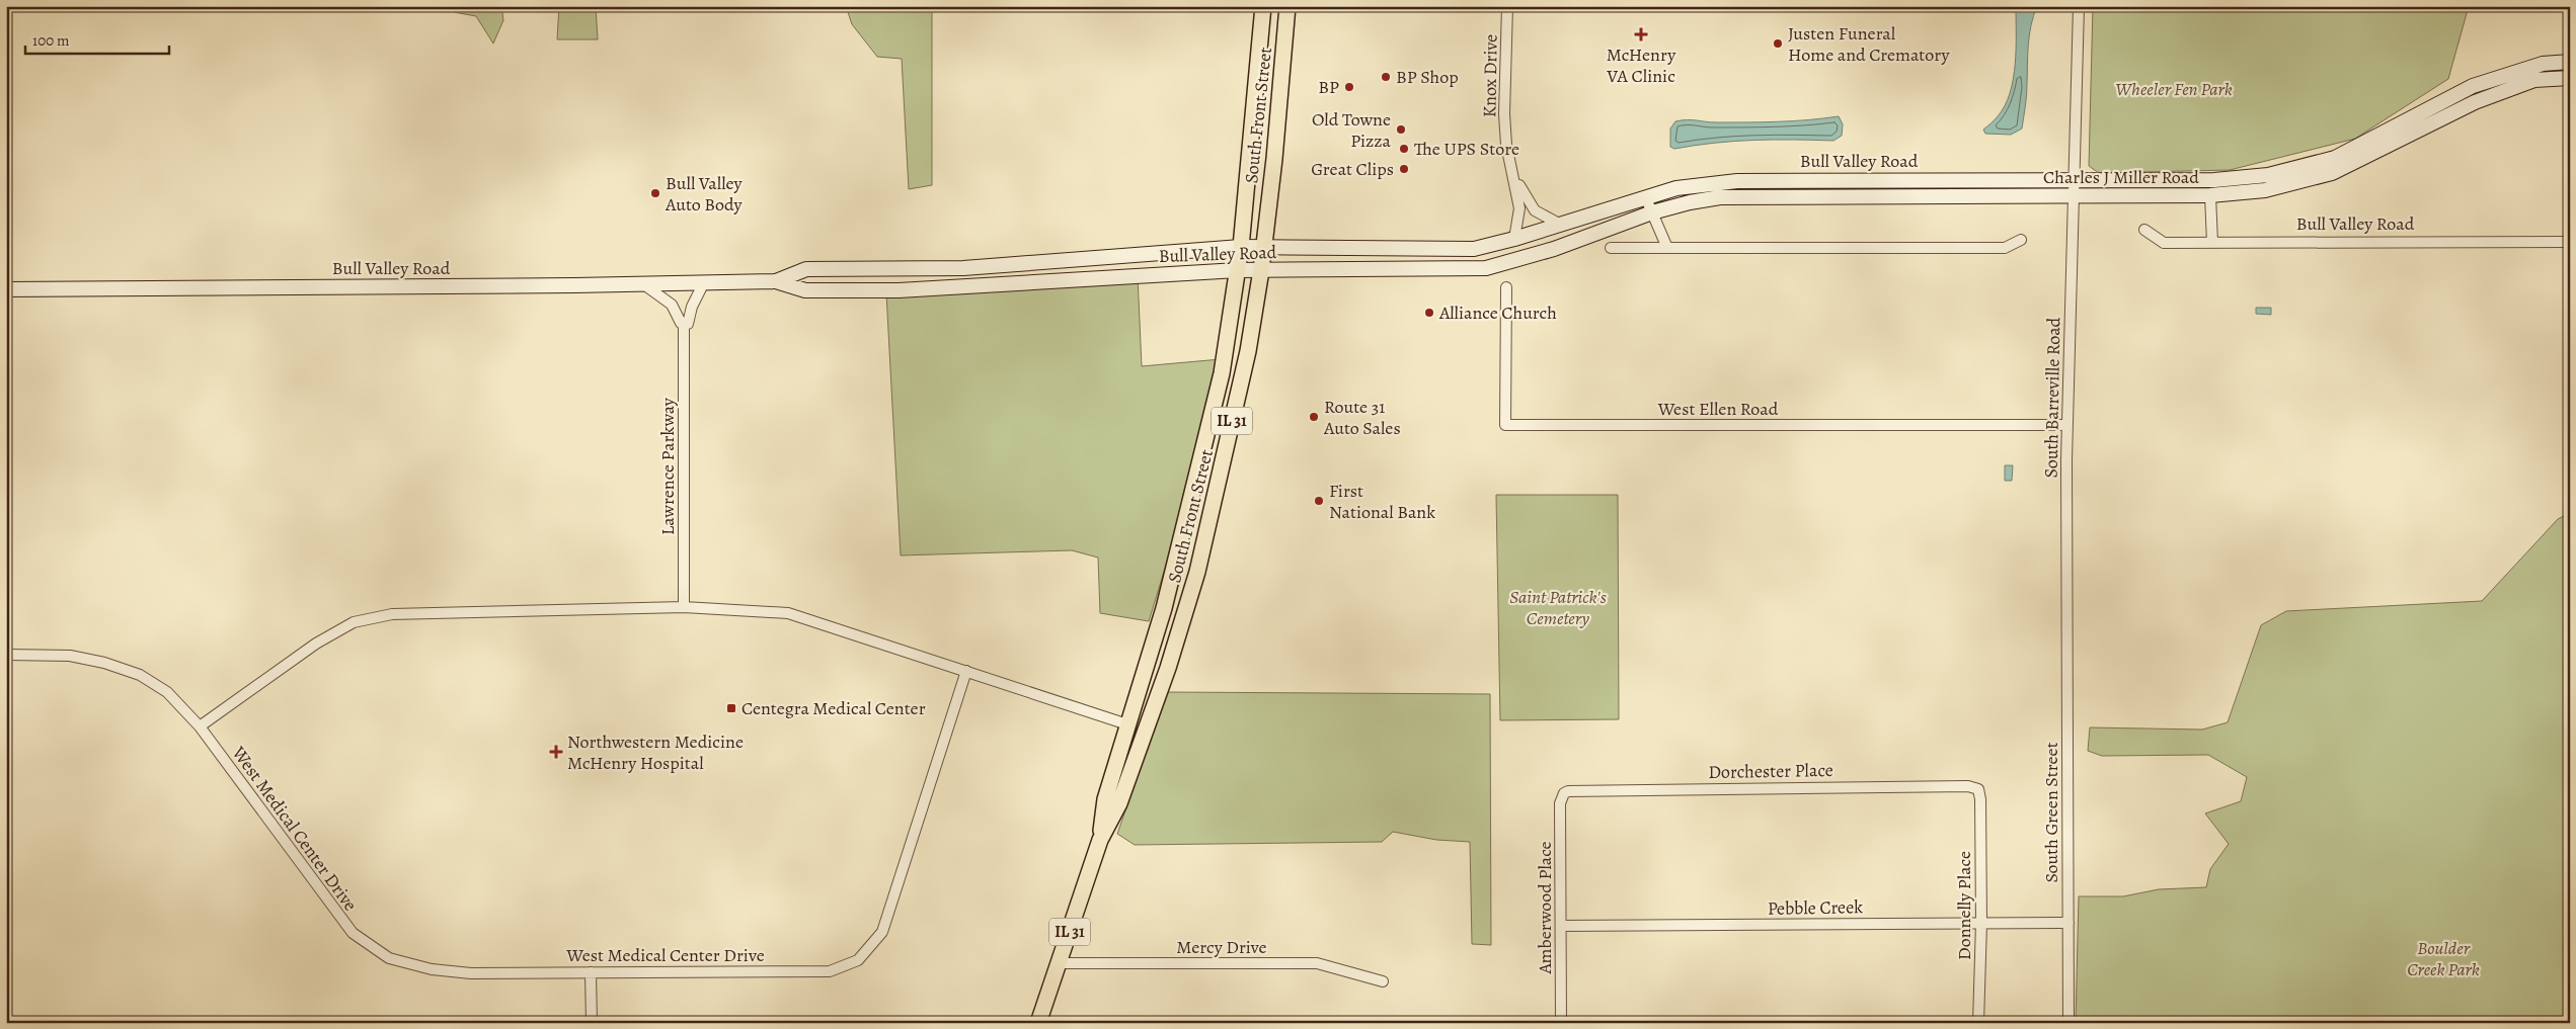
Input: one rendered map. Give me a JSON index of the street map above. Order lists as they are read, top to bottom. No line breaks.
{"streets":{"main road":["South Front Street","IL 31"],"street":["Knox Drive","Bull Valley Road","Charles J Miller Road","South Barreville Road","West Ellen Road","Lawrence Parkway","Dorchester Place","South Green Street","West Medical Center Drive","Donnelly Place","Amberwood Place","Pebble Creek","Mercy Drive"]},"crossings":[["Knox Drive","Bull Valley Road"],["South Front Street","Bull Valley Road"],["South Front Street","Mercy Drive"],["Bull Valley Road","Charles J Miller Road"],["Bull Valley Road","Lawrence Parkway"],["Charles J Miller Road","South Barreville Road"],["South Barreville Road","West Ellen Road"],["South Barreville Road","South Green Street"],["Dorchester Place","Donnelly Place"],["Dorchester Place","Amberwood Place"],["South Green Street","Pebble Creek"],["Donnelly Place","Pebble Creek"],["Amberwood Place","Pebble Creek"]],"parks":["Wheeler Fen Park","Saint Patrick's Cemetery","Boulder Creek Park"],"places":{"health":["McHenry VA Clinic","Northwestern Medicine McHenry Hospital"],"other":["Justen Funeral Home and Crematory","BP Shop","BP","Old Towne Pizza","The UPS Store","Great Clips","Bull Valley Auto Body","Alliance Church","Route 31 Auto Sales","First National Bank"],"transit":["Centegra Medical Center"]},"scale_bar":"100 m"}
